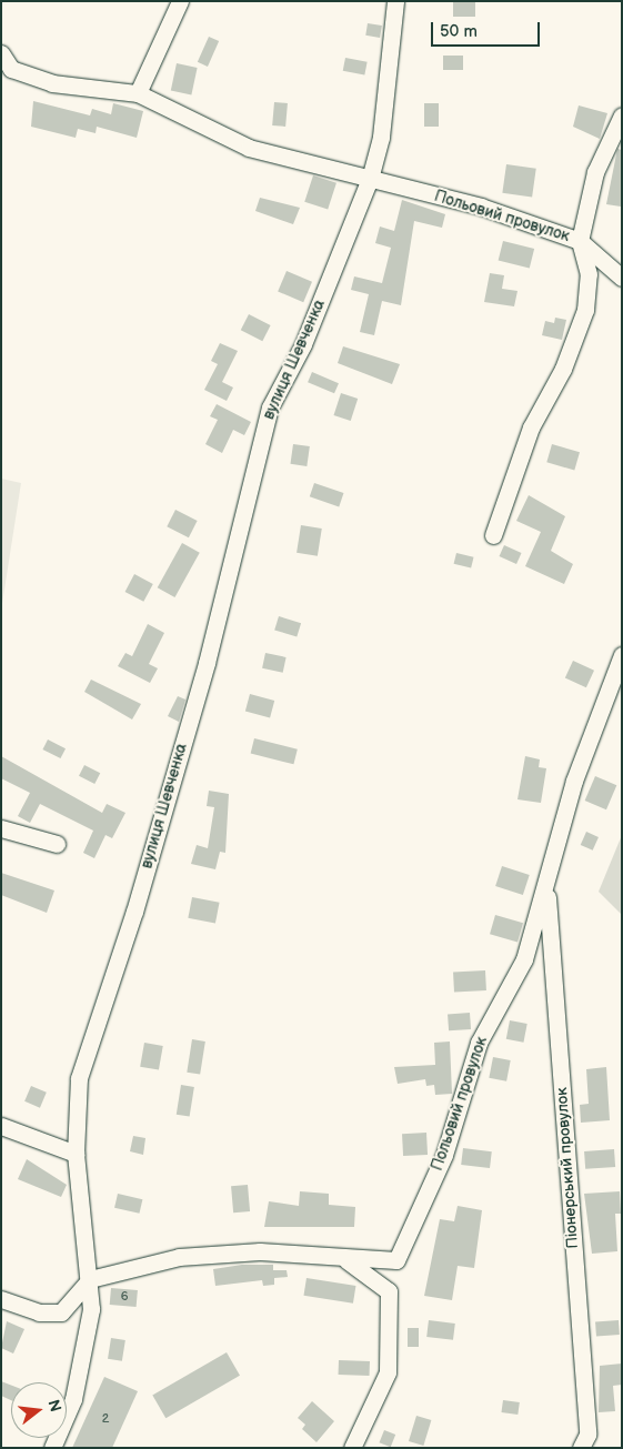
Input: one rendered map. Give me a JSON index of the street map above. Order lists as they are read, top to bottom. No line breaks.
{"streets":{"street":["Польовий провулок","вулиця Шевченка","Піонерський провулок"]},"crossings":[["Польовий провулок","вулиця Шевченка"],["Польовий провулок","Піонерський провулок"]],"house_numbers":["6","2"],"scale_bar":"50 m","north":"right"}
